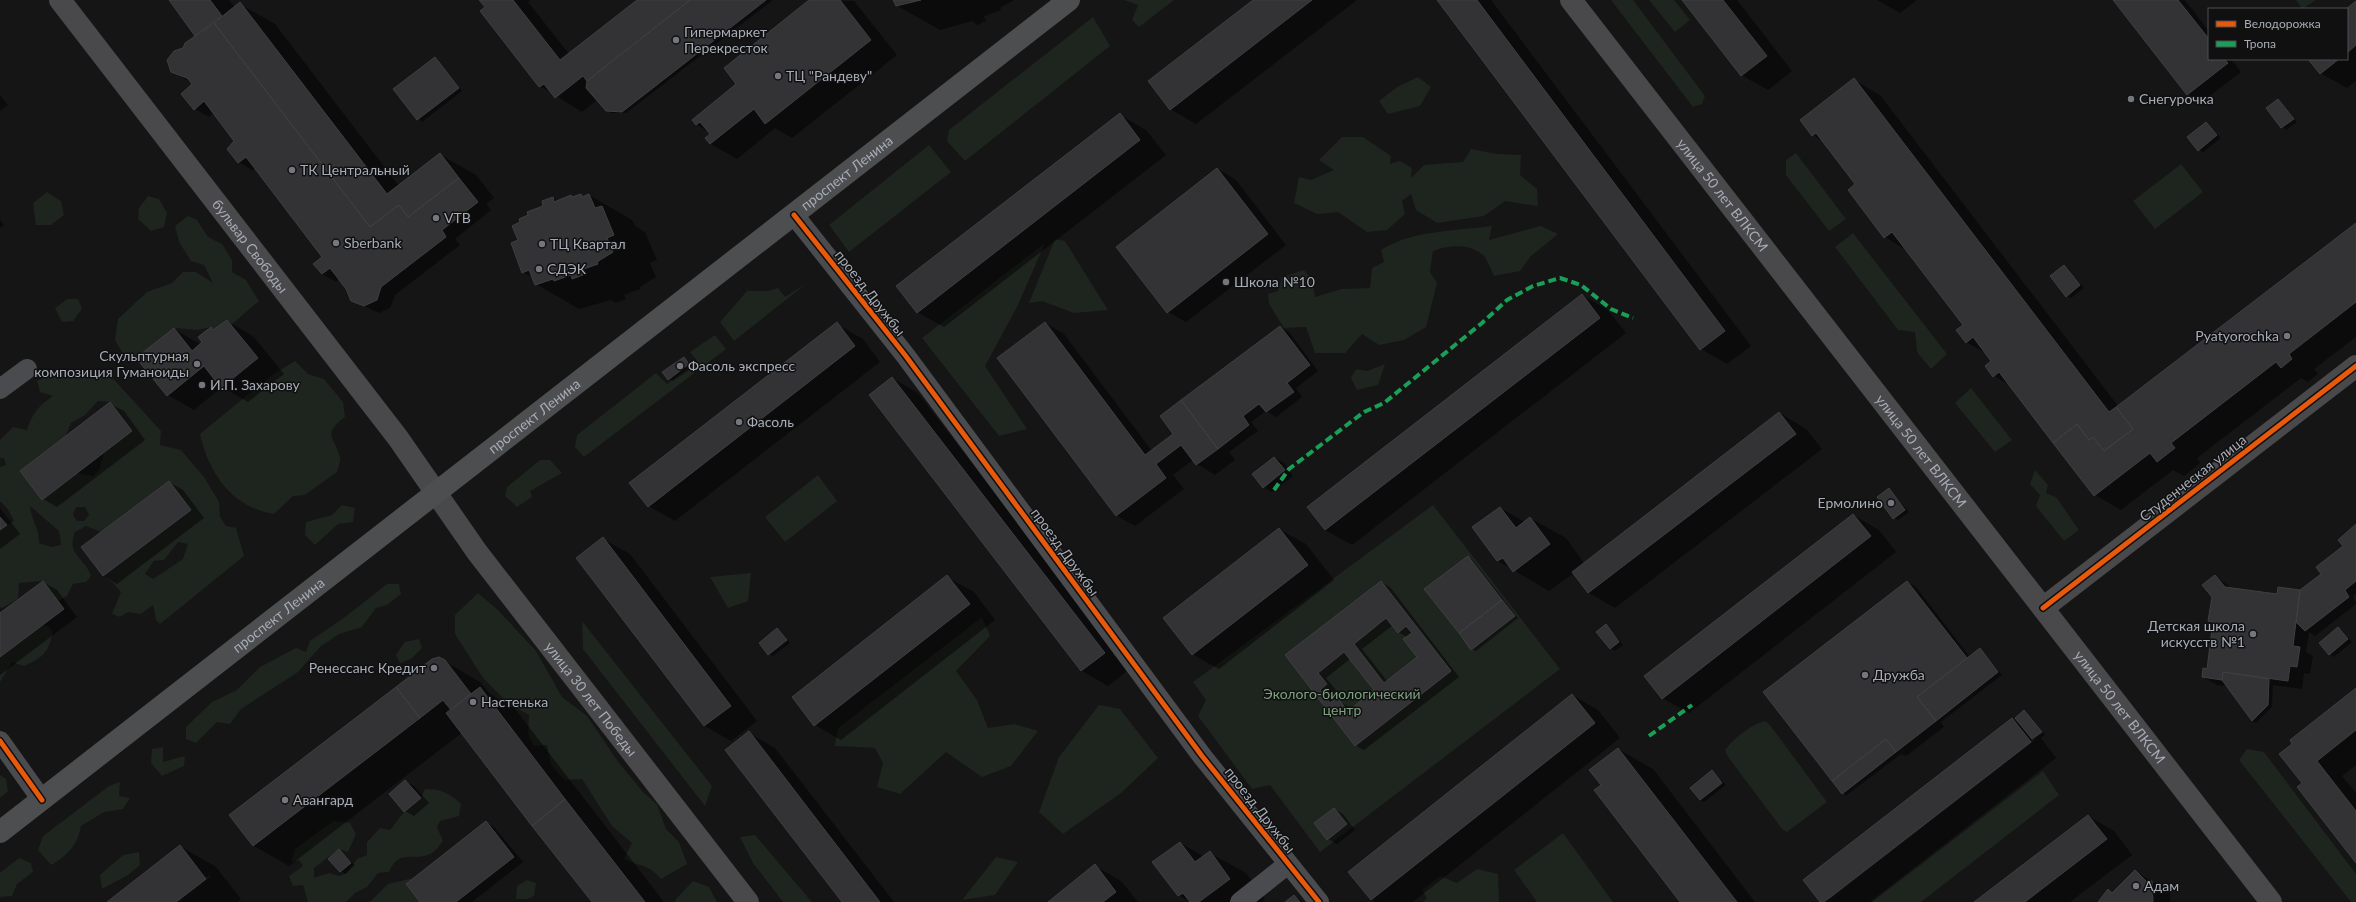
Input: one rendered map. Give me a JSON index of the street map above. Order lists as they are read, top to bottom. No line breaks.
{"streets":{"main road":["проспект Ленина","улица 50 лет ВЛКСМ","бульвар Свободы","Студенческая улица","улица 30 лет Победы"],"street":["проезд Дружбы"]},"crossings":[["проспект Ленина","бульвар Свободы"],["проспект Ленина","проезд Дружбы"],["проспект Ленина","улица 30 лет Победы"],["улица 50 лет ВЛКСМ","Студенческая улица"],["бульвар Свободы","улица 30 лет Победы"]],"parks":["Эколого-биологический центр"],"places":["Гипермаркет Перекресток","ТЦ \"Рандеву\"","Снегурочка","ТК Центральный","VTB","Sberbank","ТЦ Квартал","СДЭК","Школа №10","Pyatyorochka","Скульптурная композиция Гуманоиды","Фасоль экспресс","И.П. Захарову","Фасоль","Ермолино","Детская школа искусств №1","Ренессанс Кредит","Дружба","Настенька","Авангард","Адам"],"legend":["Велодорожка","Тропа"]}
